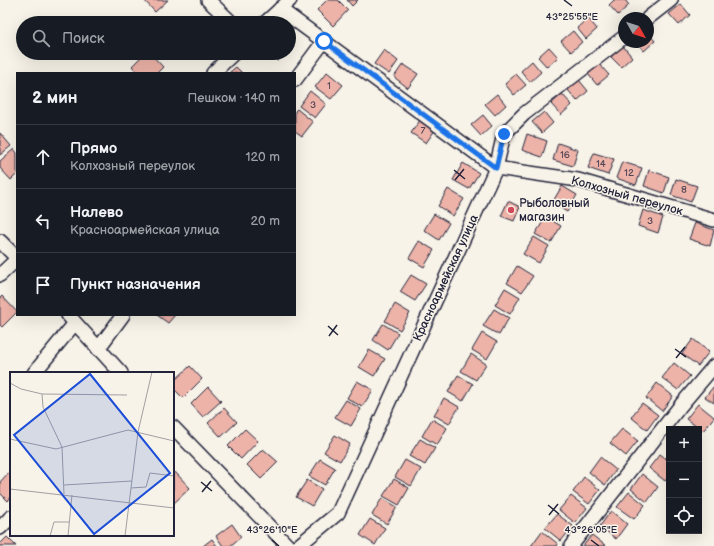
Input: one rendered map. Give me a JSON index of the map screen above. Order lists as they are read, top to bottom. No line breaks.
{"streets":{"street":["Колхозный переулок","Красноармейская улица"]},"crossings":[["Колхозный переулок","Красноармейская улица"]],"places":["Рыболовный магазин"],"house_numbers":["1","3","7","16","14","12","8","3"],"north":"bottom right","page":{"search":"Поиск","heading":["2 мин","Пешком · 140 m"],"list":[["Прямо","Колхозный переулок","120 m"],["Налево","Красноармейская улица","20 m"],"Пункт назначения"],"map_buttons":["+","−"]},"coordinates":["43°25'55\"E","43°26'10\"E","43°26'05\"E"]}
